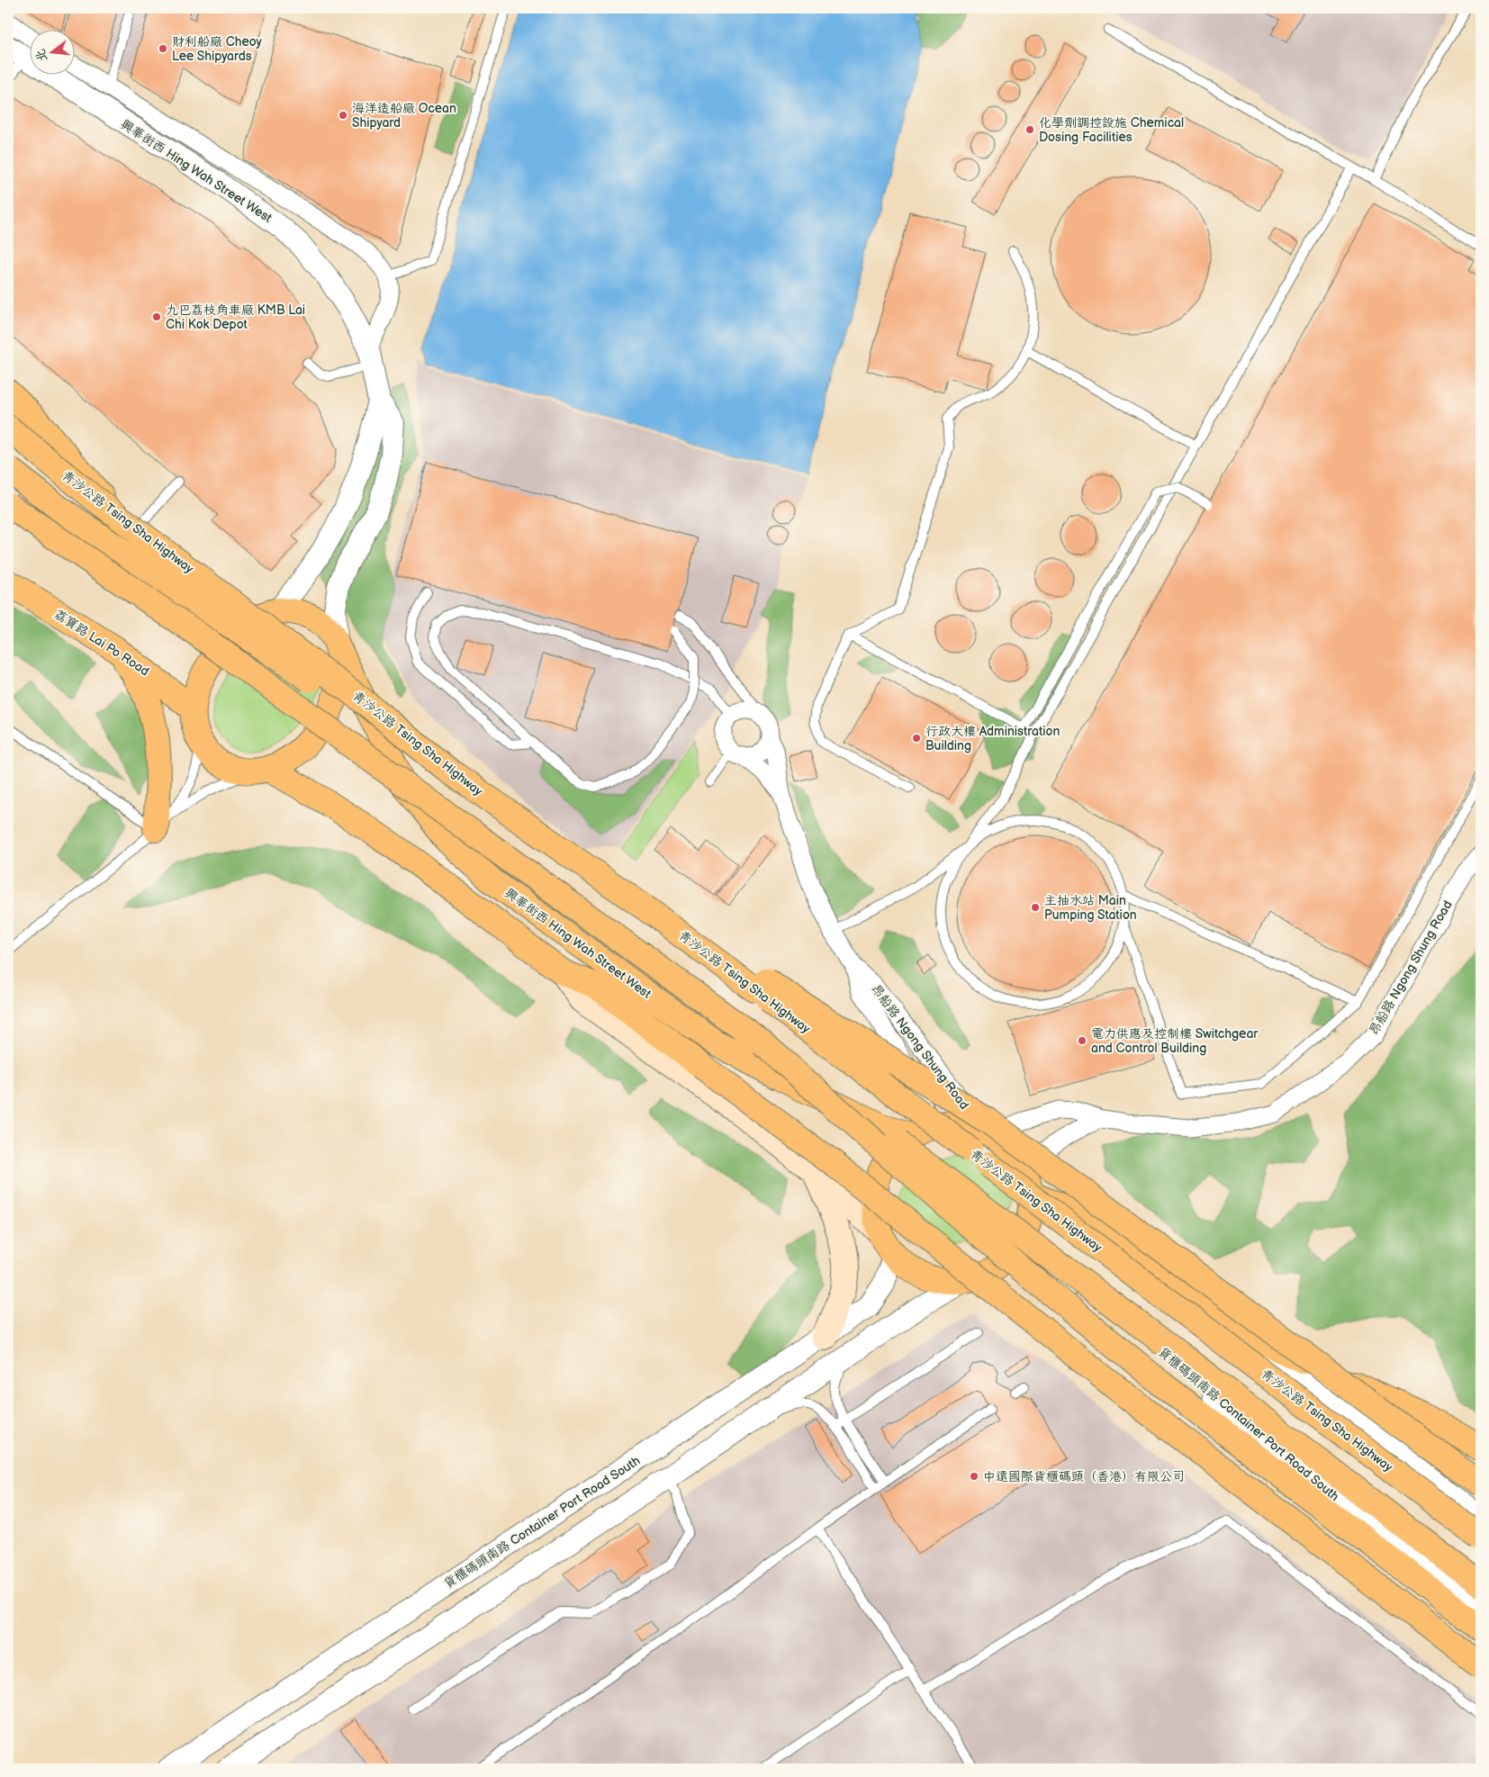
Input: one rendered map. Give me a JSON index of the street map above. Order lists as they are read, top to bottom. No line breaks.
{"streets":{"main road":["興華街西 Hing Wah Street West","青沙公路 Tsing Sha Highway","荔寶路 Lai Po Road"],"street":["昂船路 Ngong Shung Road","貨櫃碼頭南路 Container Port Road South"]},"crossings":[["興華街西 Hing Wah Street West","荔寶路 Lai Po Road"],["興華街西 Hing Wah Street West","昂船路 Ngong Shung Road"],["興華街西 Hing Wah Street West","貨櫃碼頭南路 Container Port Road South"],["昂船路 Ngong Shung Road","貨櫃碼頭南路 Container Port Road South"]],"places":["財利船廠 Cheoy Lee Shipyards","海洋造船廠 Ocean Shipyard","化學劑調控設施 Chemical Dosing Facilities","九巴荔枝角車廠 KMB Lai Chi Kok Depot","行政大樓 Administration Building","主抽水站 Main Pumping Station","電力供應及控制樓 Switchgear and Control Building","中遠國際貨櫃碼頭（香港）有限公司"],"north":"left"}
